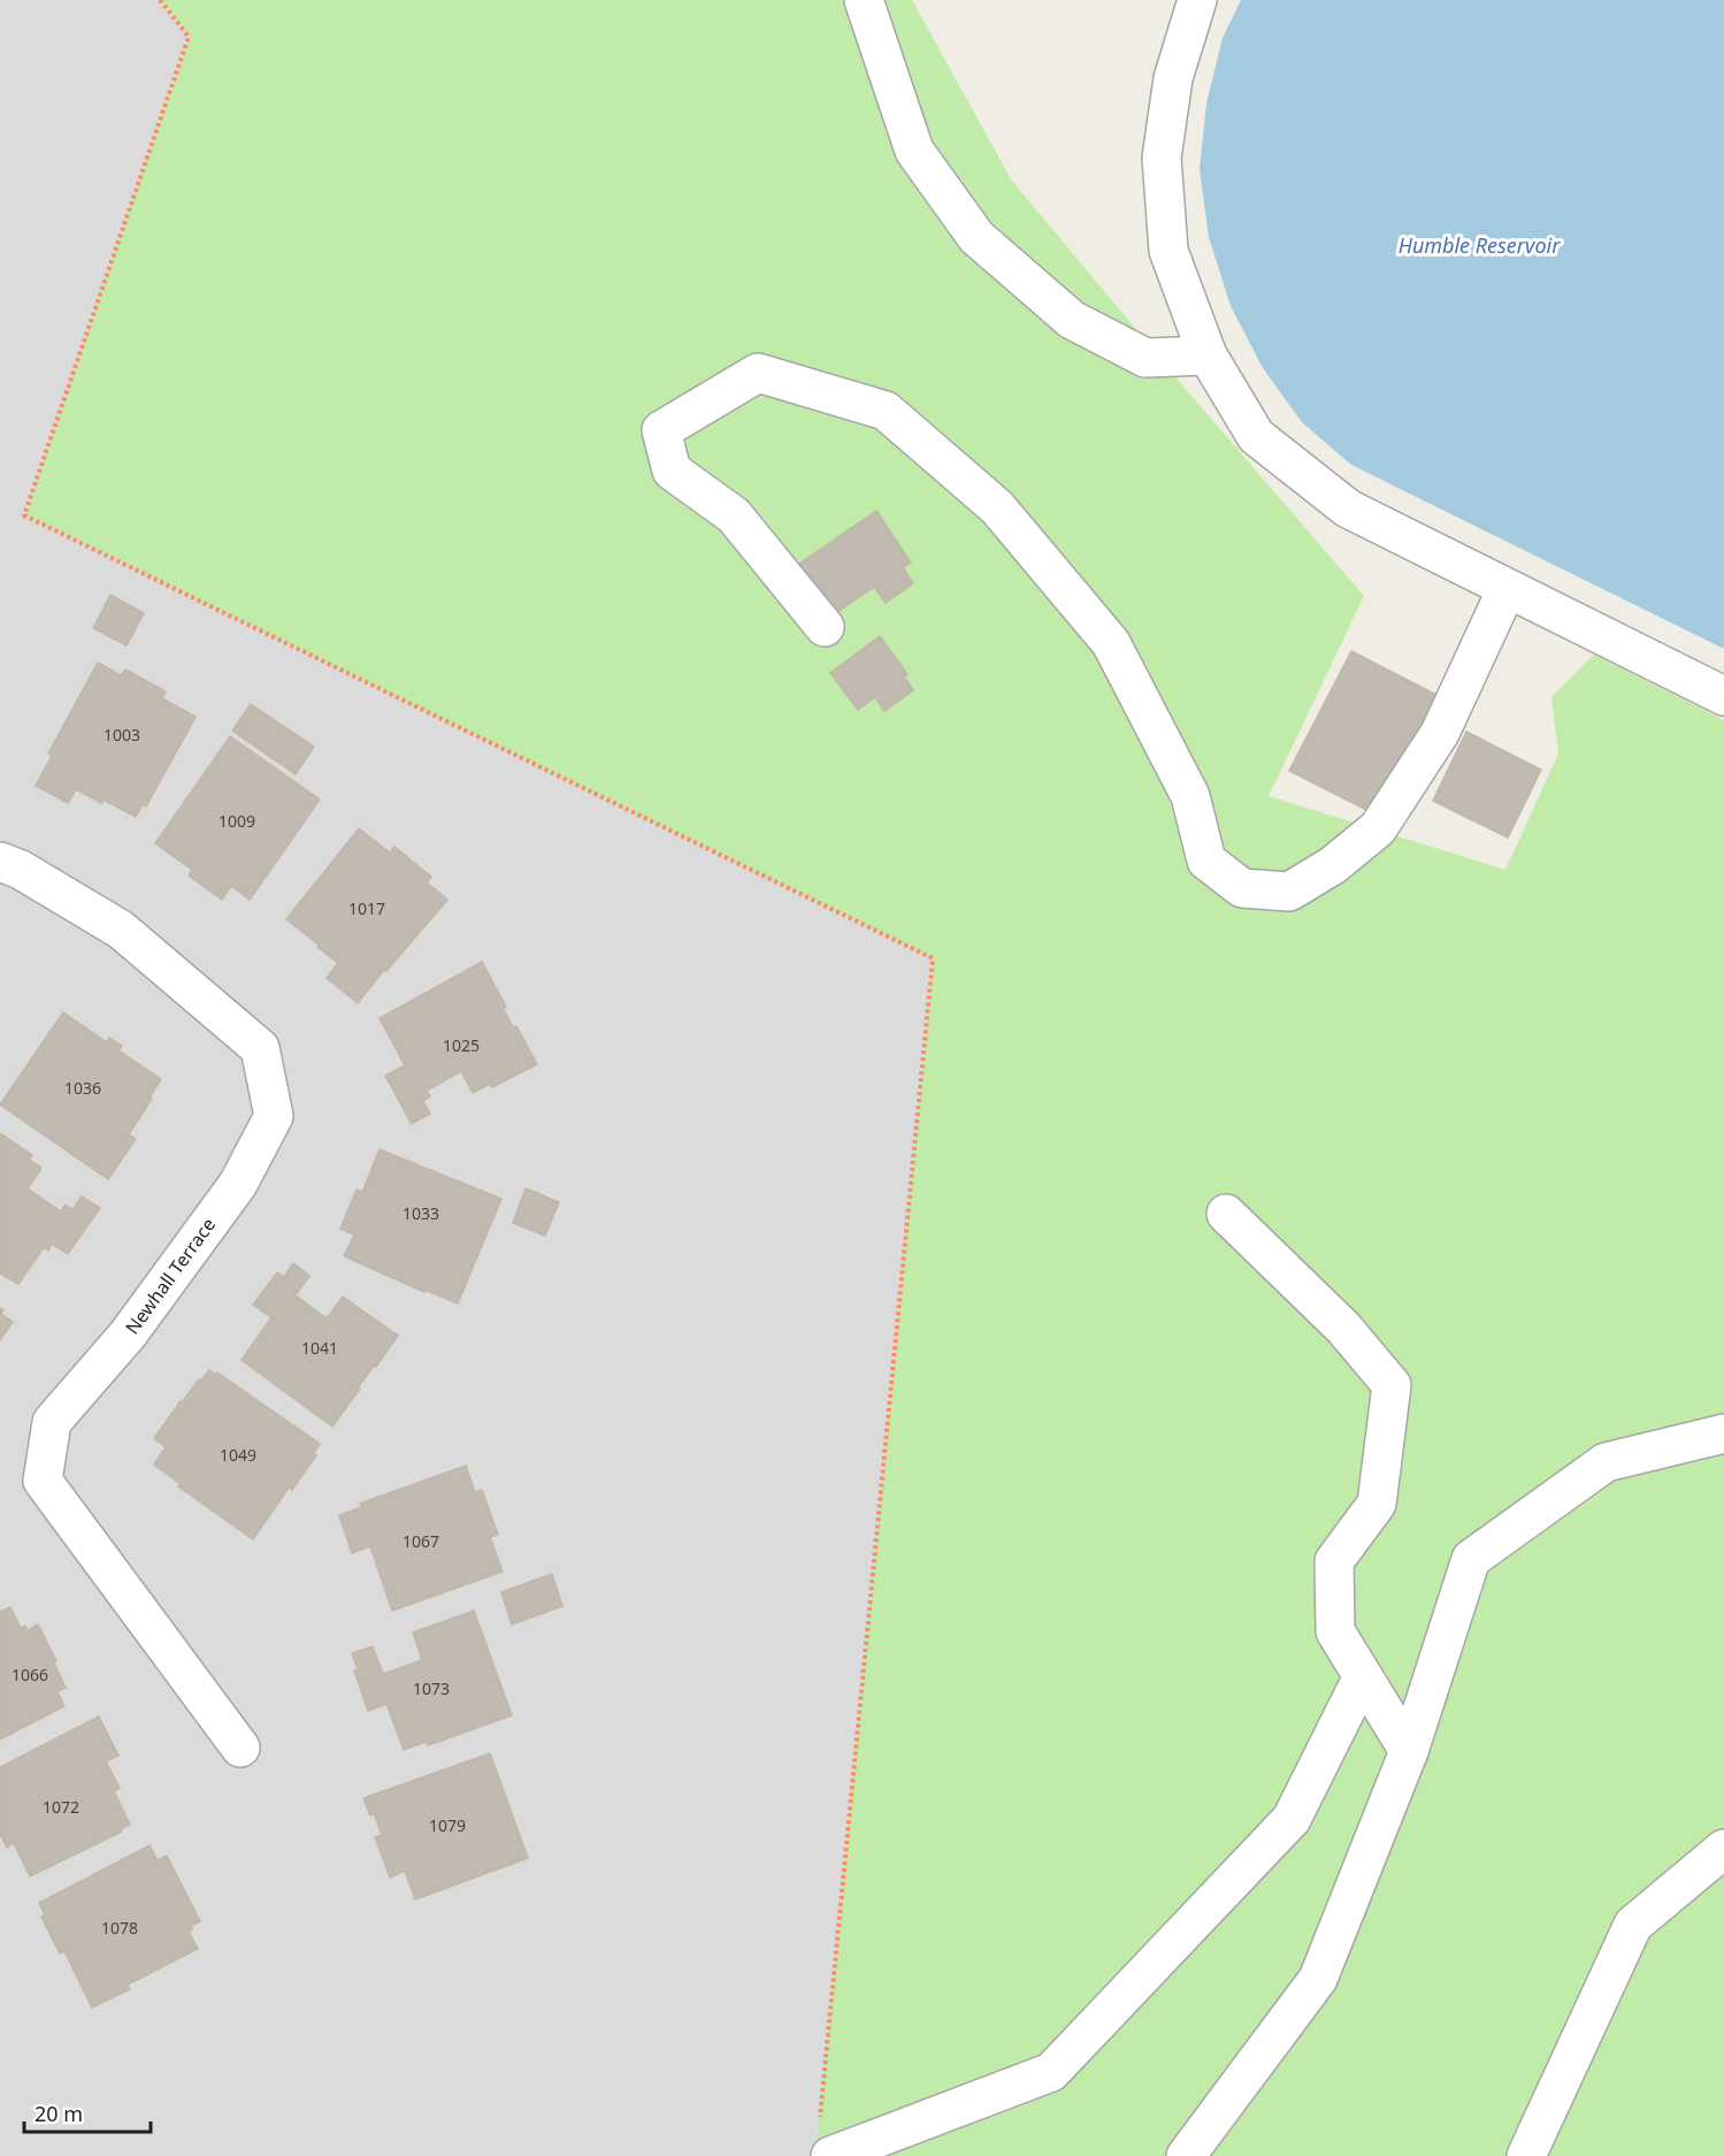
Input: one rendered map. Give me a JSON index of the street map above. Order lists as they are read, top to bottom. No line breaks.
{"streets":{"street":["Newhall Terrace"]},"water":["Humble Reservoir"],"house_numbers":["1003","1009","1017","1025","1036","1033","1041","1049","1067","1066","1073","1072","1079","1078"],"scale_bar":"20 m"}
